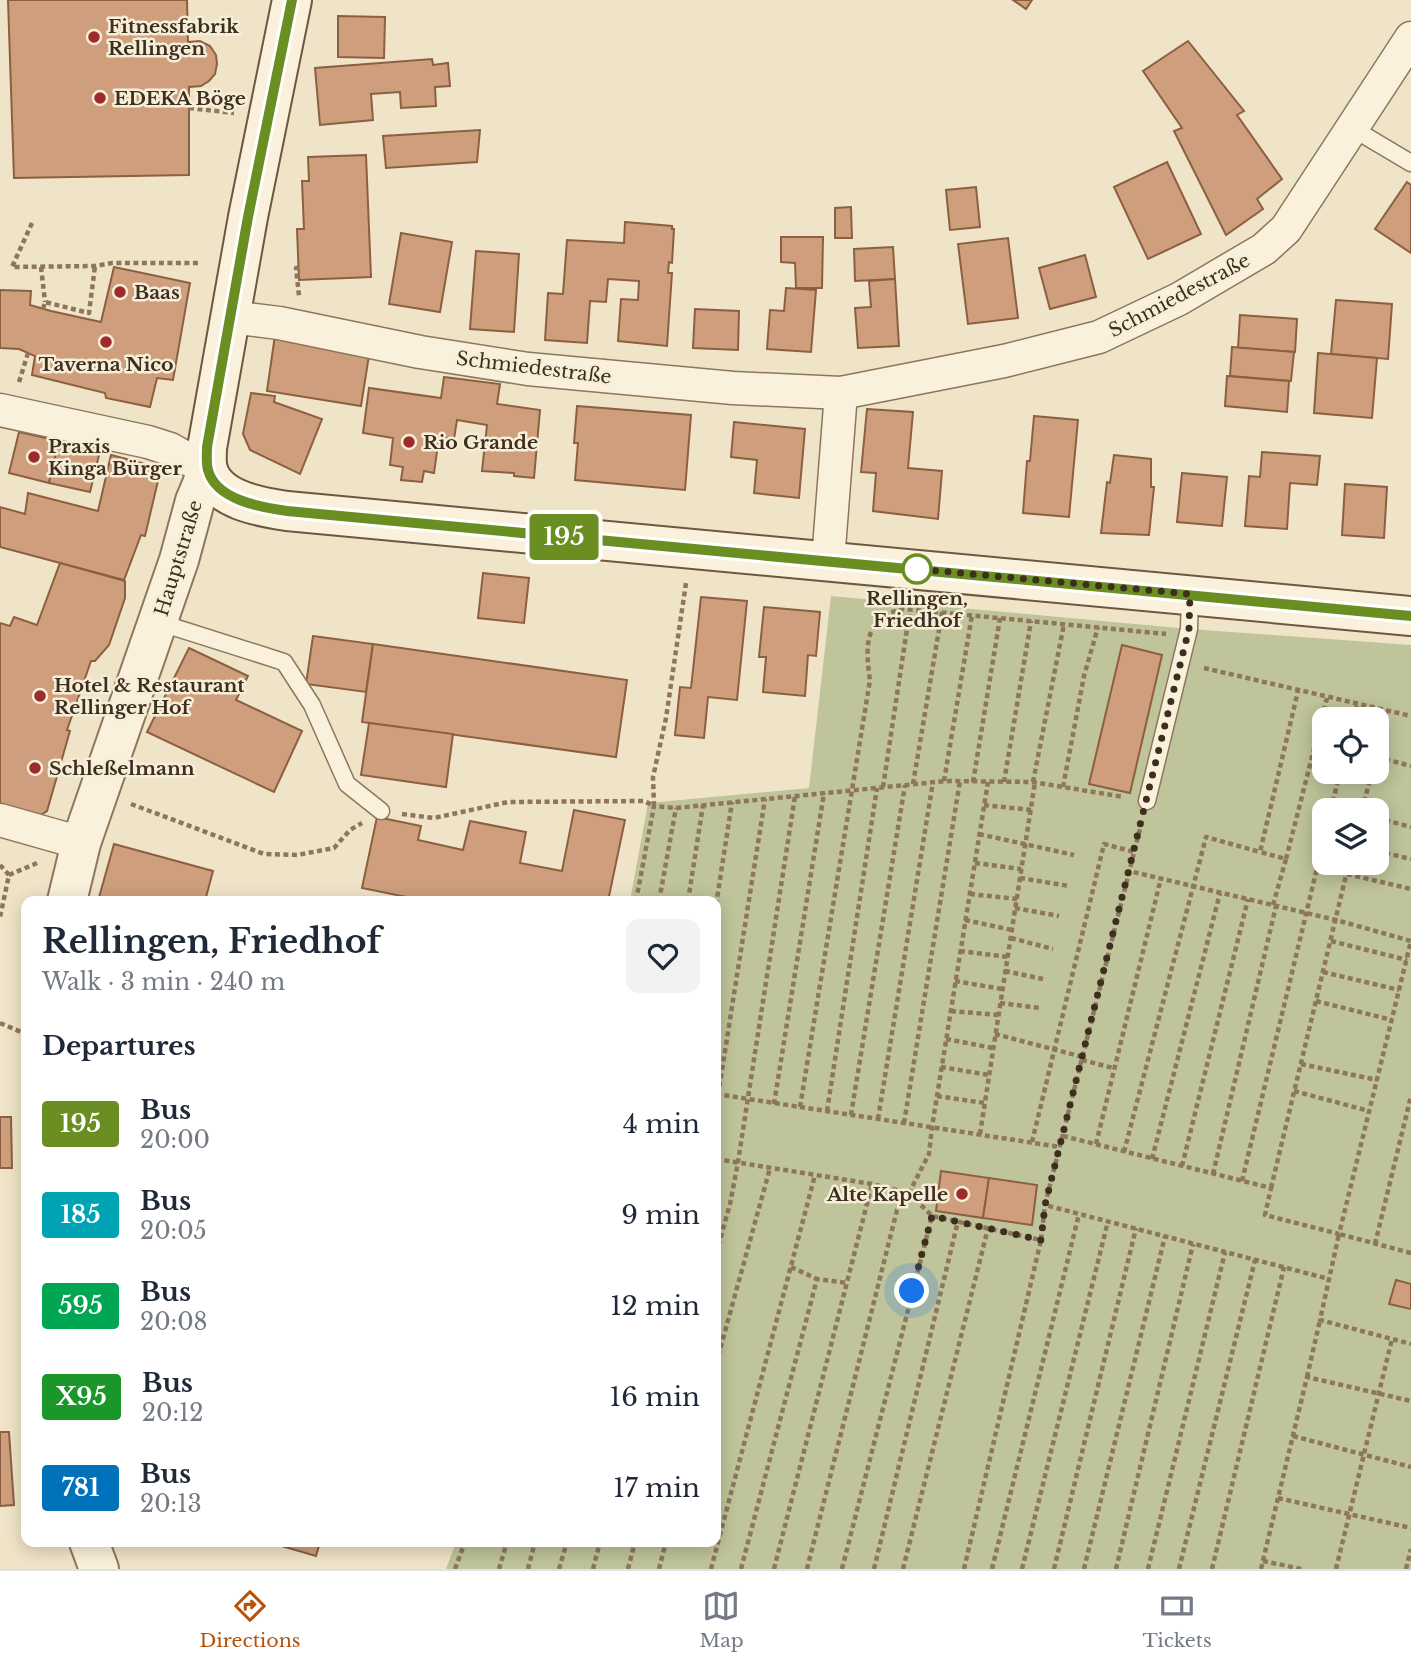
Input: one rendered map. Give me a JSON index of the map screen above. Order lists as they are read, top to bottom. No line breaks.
{"streets":{"main road":["Hauptstraße"],"street":["Schmiedestraße"]},"crossings":[["Schmiedestraße","Hauptstraße"]],"places":["Fitnessfabrik Rellingen","EDEKA Böge","Baas","Taverna Nico","Rio Grande","Praxis Kinga Bürger","Rellingen, Friedhof","Hotel & Restaurant Rellinger Hof","Schleßelmann","Alte Kapelle"],"lines":["bus line 195"],"page":{"on_map":"195","heading":[["Rellingen, Friedhof","Walk · 3 min · 240 m"],"Departures"],"list":[{"mark":"195","name":"Bus","note":"20:00","value":"4 min"},{"mark":"185","name":"Bus","note":"20:05","value":"9 min"},{"mark":"595","name":"Bus","note":"20:08","value":"12 min"},{"mark":"X95","name":"Bus","note":"20:12","value":"16 min"},{"mark":"781","name":"Bus","note":"20:13","value":"17 min"}],"tabs":["Directions","Map","Tickets"]}}
